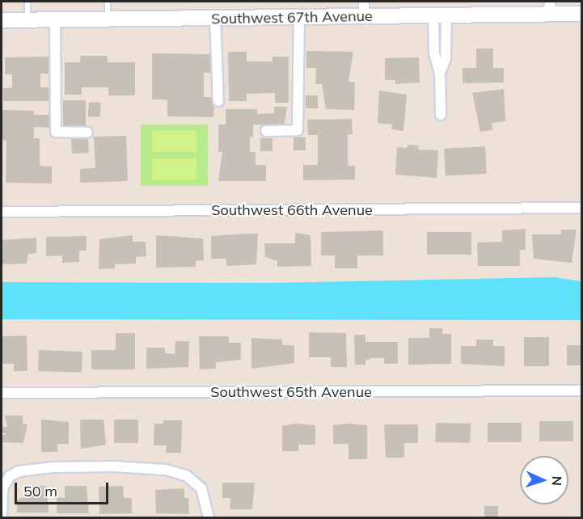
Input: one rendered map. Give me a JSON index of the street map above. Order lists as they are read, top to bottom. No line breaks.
{"streets":{"main road":["Southwest 67th Avenue"],"street":["Southwest 66th Avenue","Southwest 65th Avenue"]},"scale_bar":"50 m","north":"right"}
